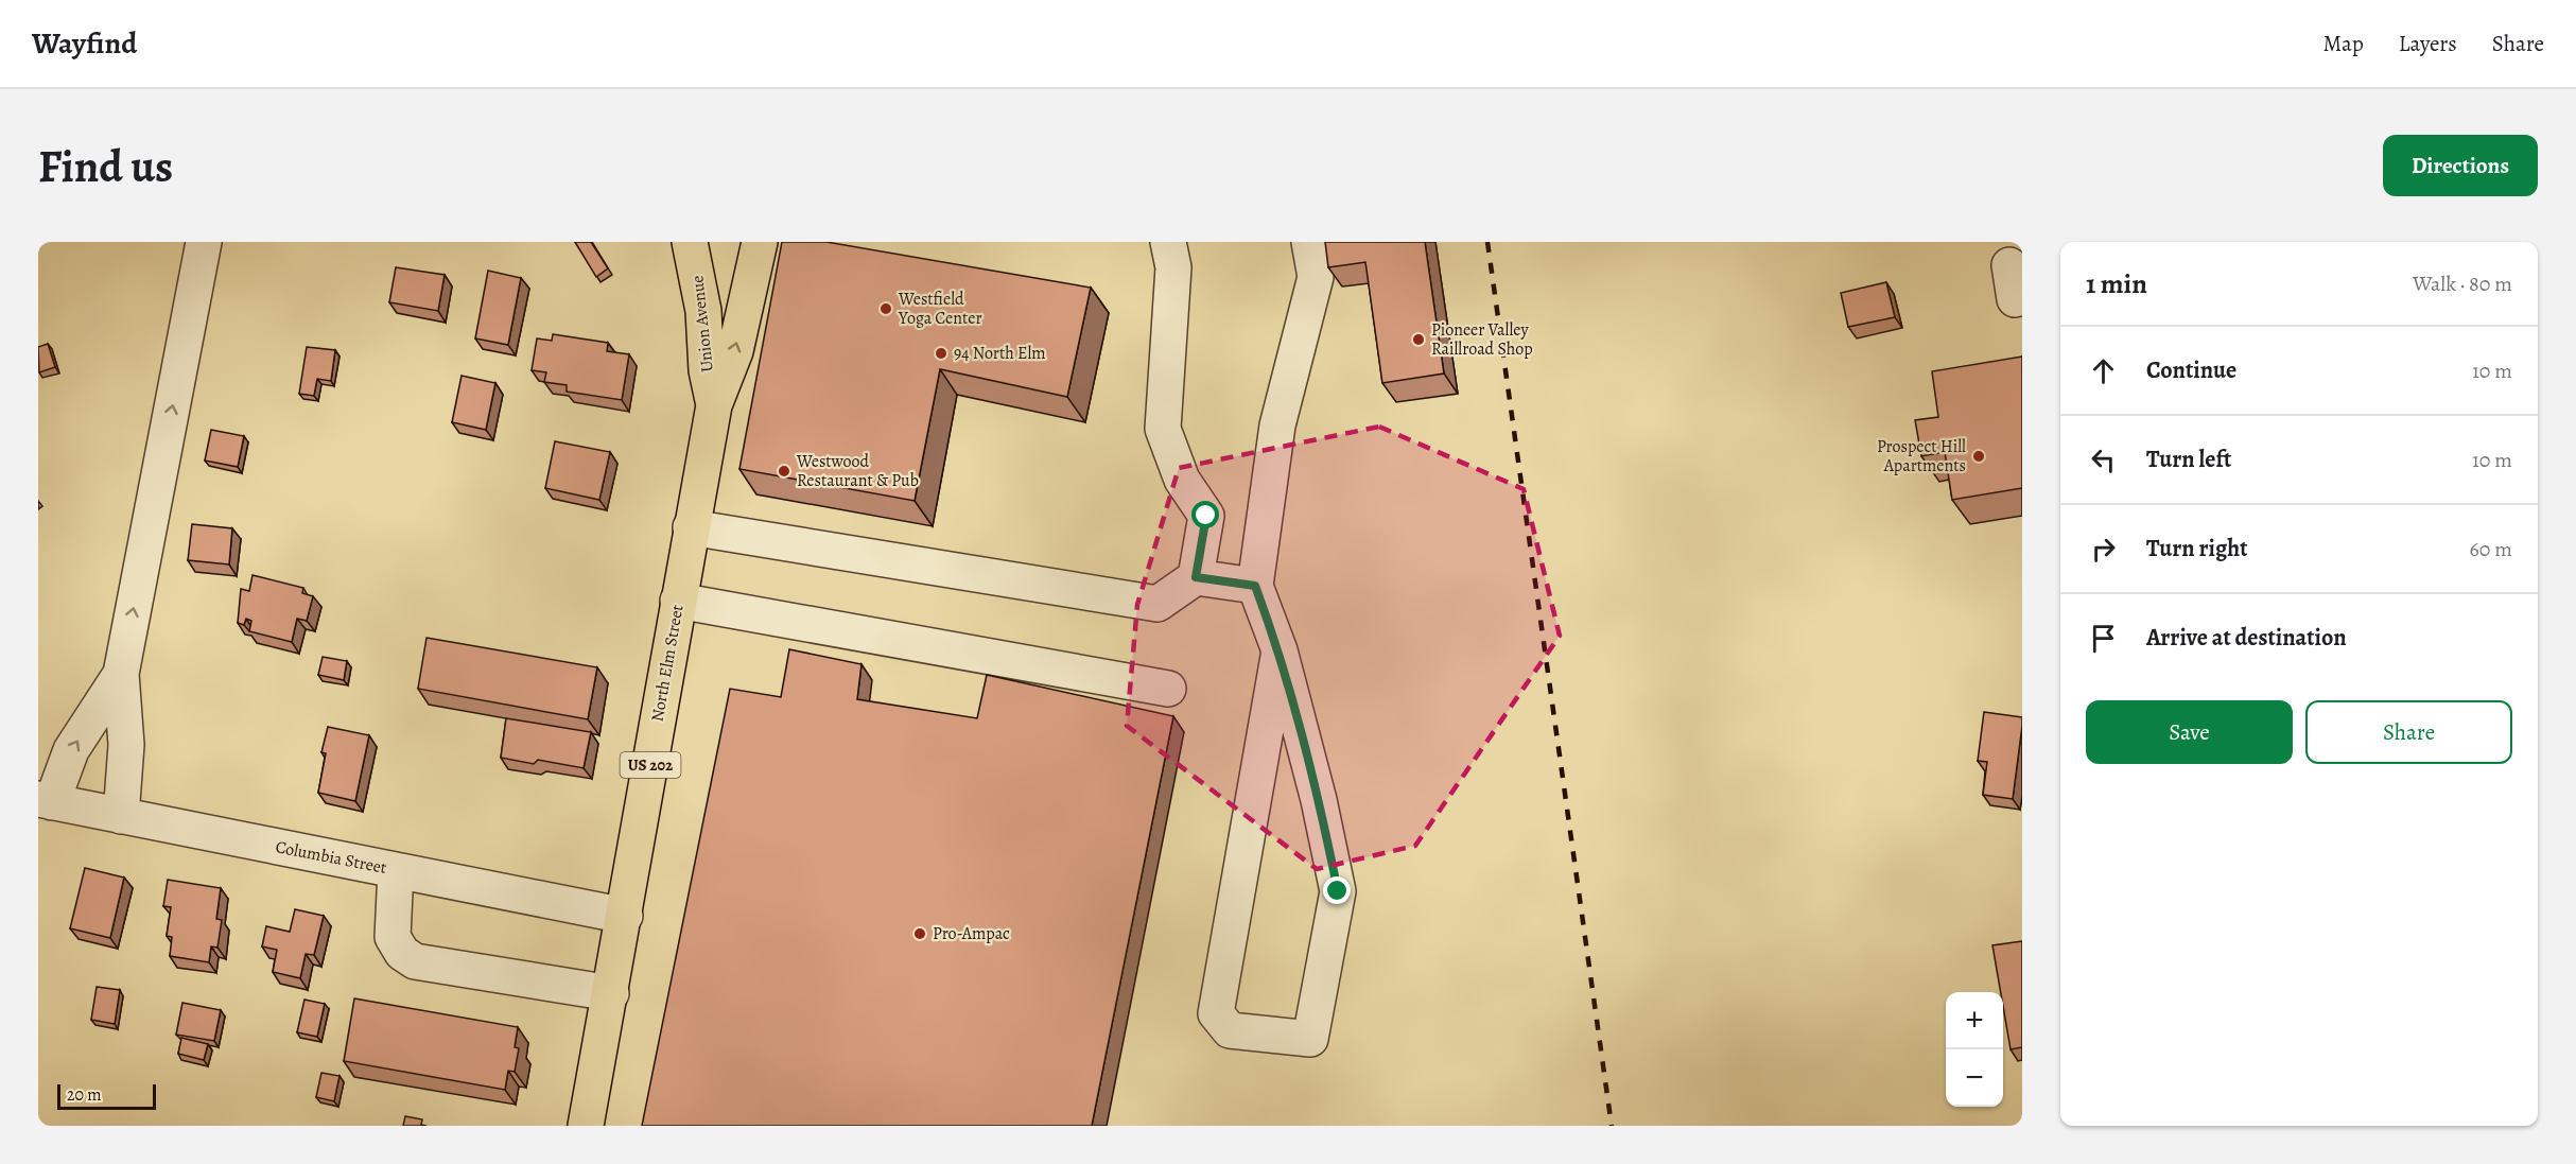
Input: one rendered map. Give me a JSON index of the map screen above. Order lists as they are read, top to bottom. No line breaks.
{"streets":{"highway":["Union Avenue","North Elm Street","US 202"],"street":["Columbia Street"]},"crossings":[["Union Avenue","North Elm Street"],["North Elm Street","Columbia Street"]],"places":["Westfield Yoga Center","Pioneer Valley Raillroad Shop","94 North Elm","Prospect Hill Apartments","Westwood Restaurant & Pub","Pro-Ampac"],"scale_bar":"20 m","page":{"header":"Wayfind","nav":["Map","Layers","Share"],"buttons":["Directions",["Save","Share"]],"title":"Find us","heading":["1 min","Walk · 80 m"],"list":[["Continue","10 m"],["Turn left","10 m"],["Turn right","60 m"],"Arrive at destination"],"map_buttons":["+","−"],"scale":"20 m"}}
